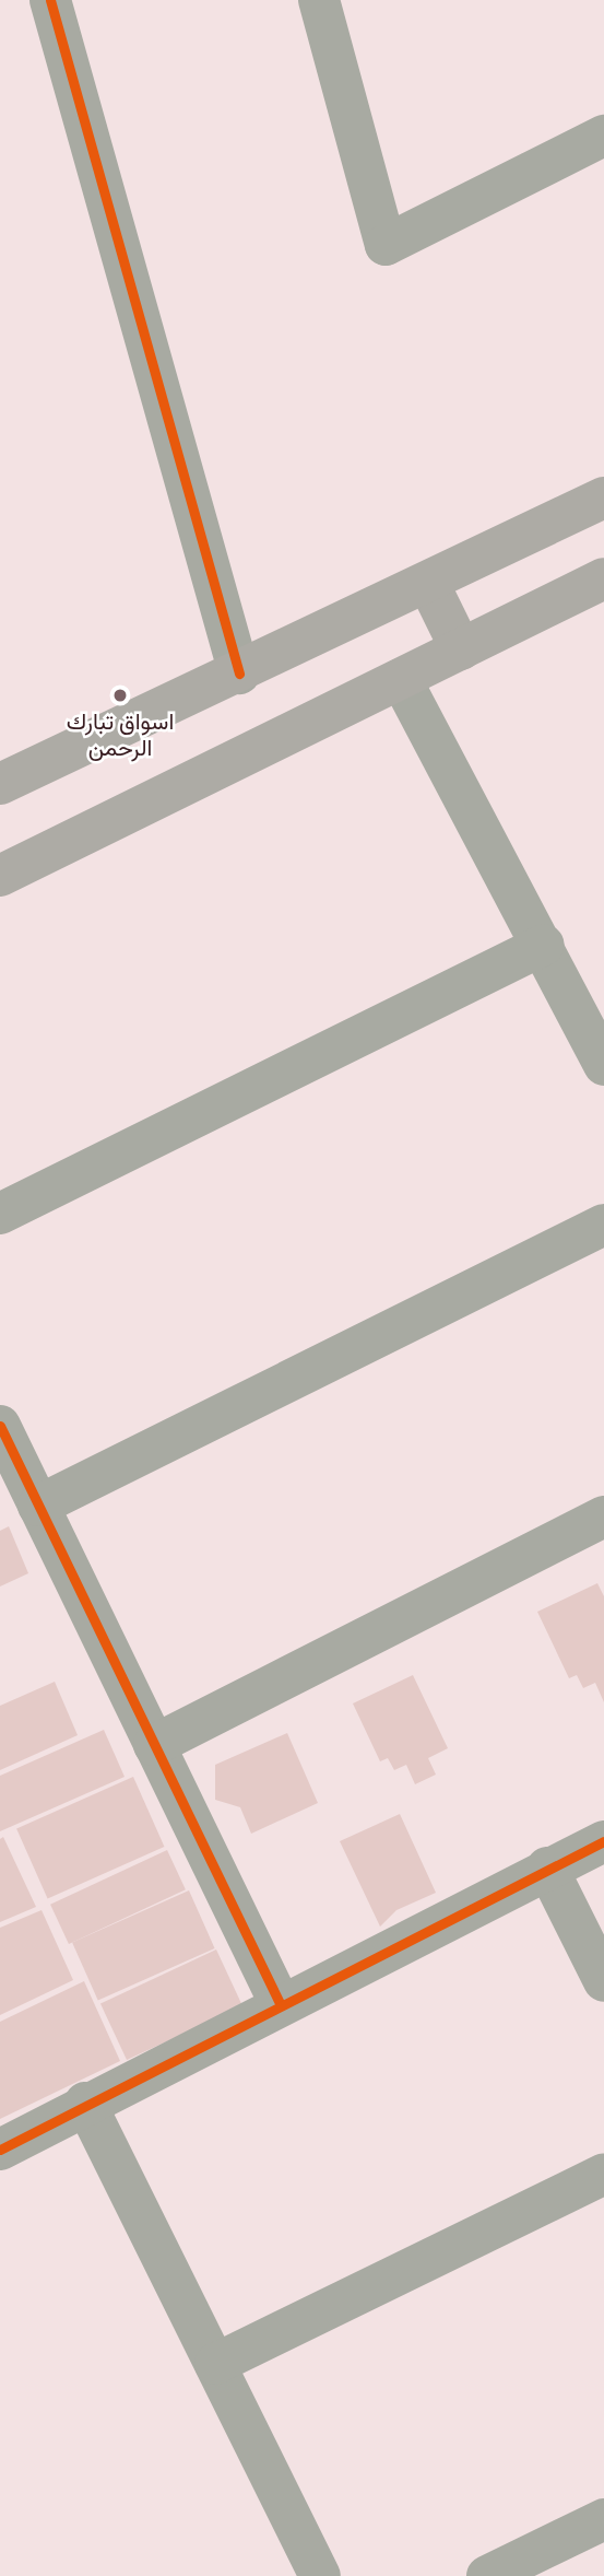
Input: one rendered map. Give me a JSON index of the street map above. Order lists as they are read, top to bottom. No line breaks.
{"places":["اسواق تبارك الرحمن"]}
